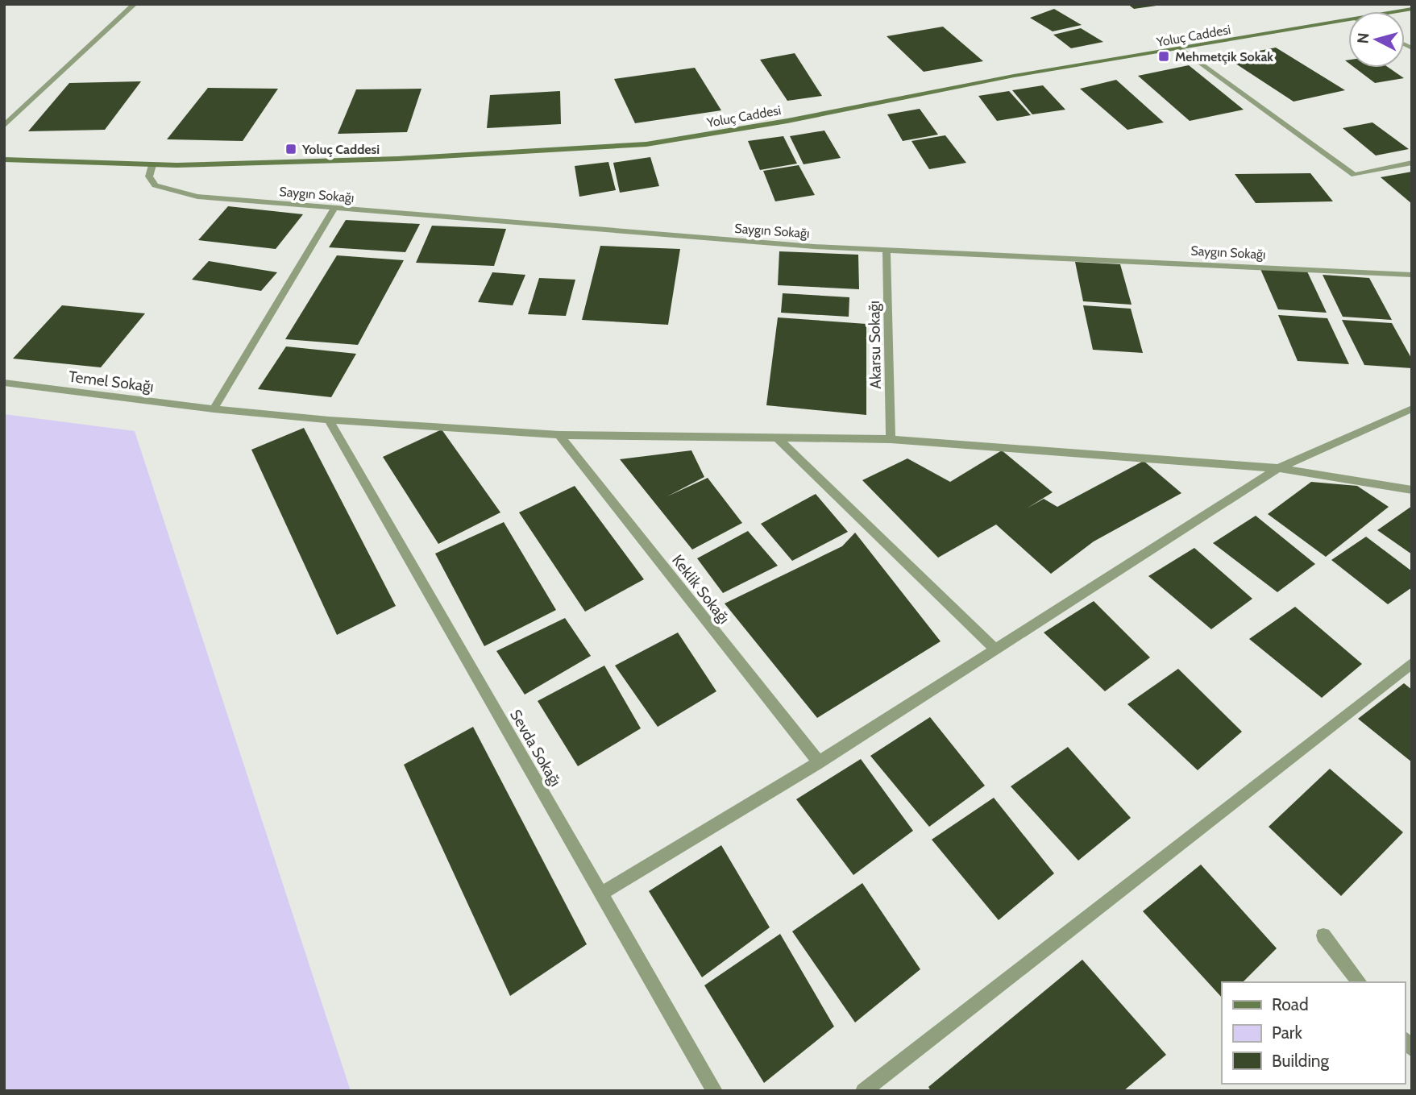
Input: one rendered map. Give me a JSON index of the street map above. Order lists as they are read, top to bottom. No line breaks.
{"streets":{"street":["Yoluç Caddesi","Saygın Sokağı","Akarsu Sokağı","Temel Sokağı","Keklik Sokağı","Sevda Sokağı"]},"crossings":[["Yoluç Caddesi","Saygın Sokağı"],["Saygın Sokağı","Akarsu Sokağı"],["Akarsu Sokağı","Temel Sokağı"],["Temel Sokağı","Keklik Sokağı"],["Temel Sokağı","Sevda Sokağı"]],"places":{"transit":["Mehmetçik Sokak","Yoluç Caddesi"]},"legend":["Road","Park","Building"],"north":"left"}
